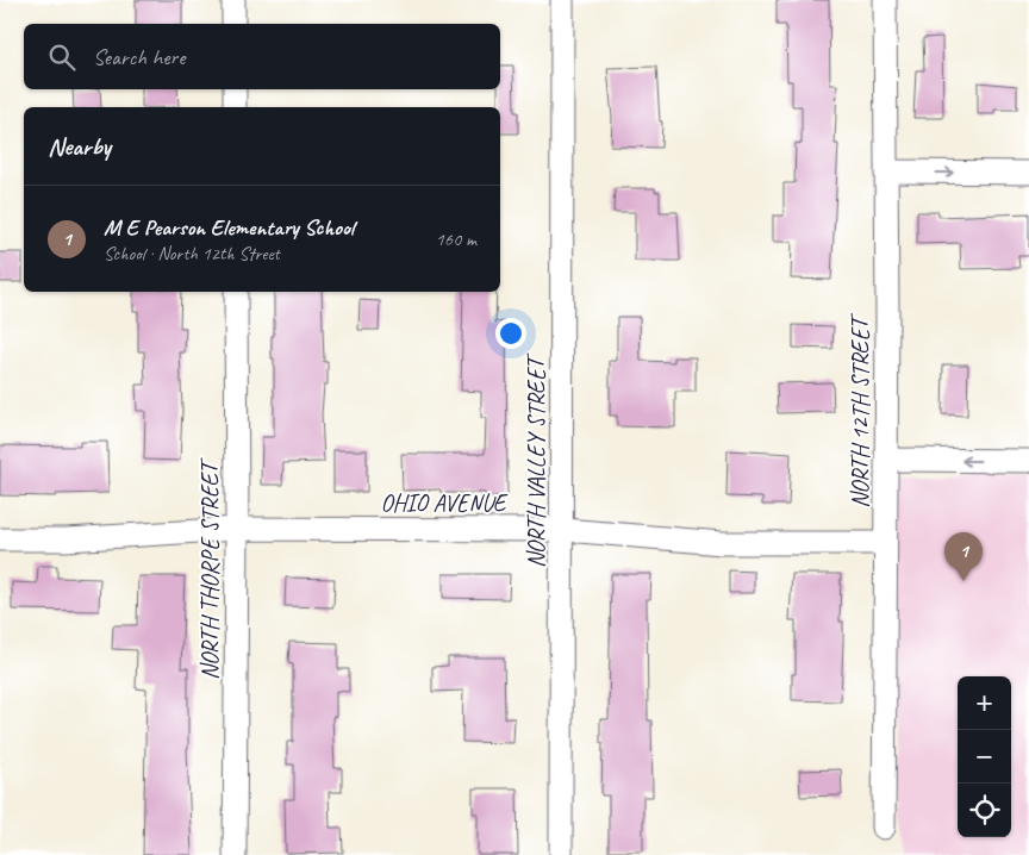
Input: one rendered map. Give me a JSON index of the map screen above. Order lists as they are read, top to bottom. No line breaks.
{"streets":{"street":["NORTH 12TH STREET","NORTH VALLEY STREET","OHIO AVENUE","NORTH THORPE STREET"]},"crossings":[["NORTH 12TH STREET","OHIO AVENUE"],["NORTH VALLEY STREET","OHIO AVENUE"],["OHIO AVENUE","NORTH THORPE STREET"]],"page":{"search":"Search here","heading":"Nearby","list":[{"mark":"1","name":"M E Pearson Elementary School","note":"School · North 12th Street","value":"160 m"}],"pins":"1","map_buttons":["+","−"]}}
